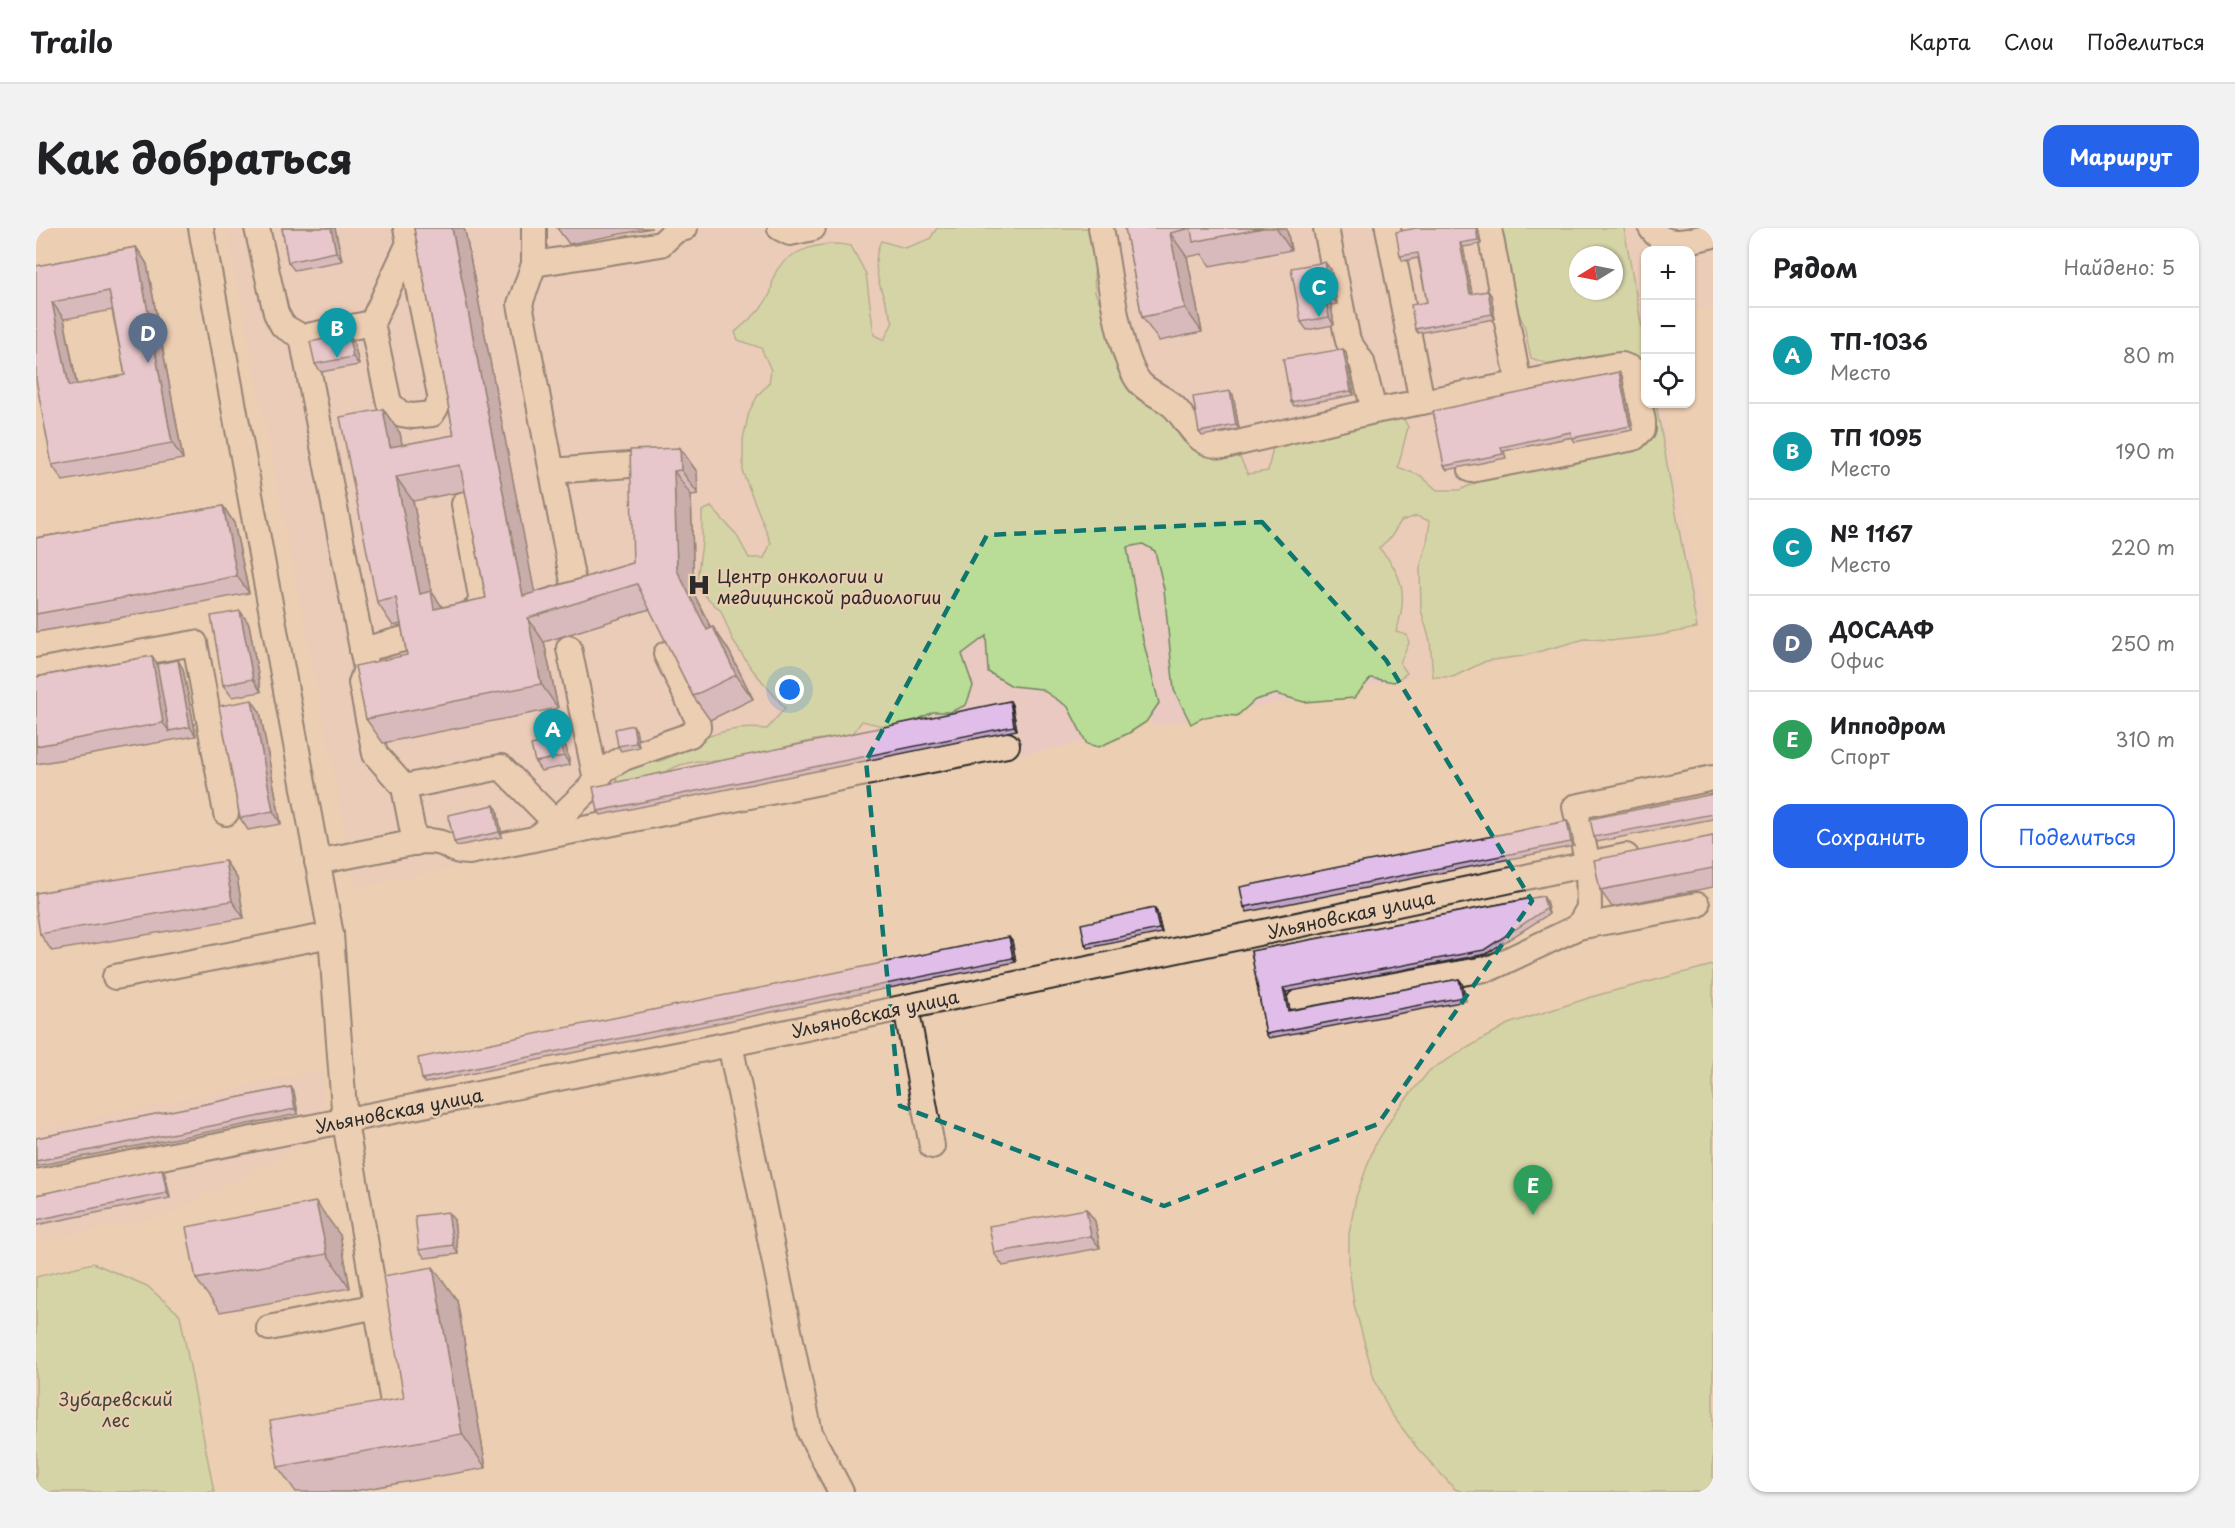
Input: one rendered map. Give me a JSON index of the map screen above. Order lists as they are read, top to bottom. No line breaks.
{"streets":{"street":["Ульяновская улица"]},"parks":["Зубаревский лес"],"places":{"hospital":["Центр онкологии и медицинской радиологии"]},"north":"left","page":{"header":"Trailo","nav":["Карта","Слои","Поделиться"],"title":"Как добраться","buttons":["Маршрут",["Сохранить","Поделиться"]],"heading":["Рядом","Найдено: 5"],"map_buttons":["+","−"],"pins":["C","B","D","A","E"],"list":[{"mark":"A","name":"ТП-1036","note":"Место","value":"80 m"},{"mark":"B","name":"ТП 1095","note":"Место","value":"190 m"},{"mark":"C","name":"№ 1167","note":"Место","value":"220 m"},{"mark":"D","name":"ДОСААФ","note":"Офис","value":"250 m"},{"mark":"E","name":"Ипподром","note":"Спорт","value":"310 m"}]}}
